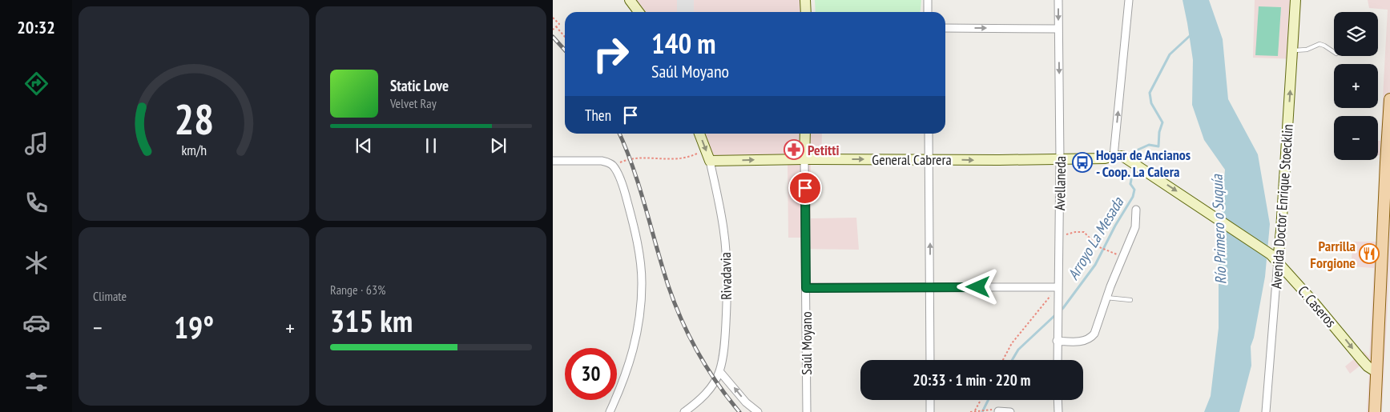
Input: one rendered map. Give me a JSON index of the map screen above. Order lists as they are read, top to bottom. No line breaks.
{"streets":{"street":["General Cabrera","Avellaneda","Avenida Doctor Enrique Stoecklin","Rivadavia","C. Caseros","Saúl Moyano"]},"crossings":[["General Cabrera","Avellaneda"],["General Cabrera","Rivadavia"],["General Cabrera","C. Caseros"],["General Cabrera","Saúl Moyano"],["Avenida Doctor Enrique Stoecklin","C. Caseros"]],"one_way":["General Cabrera","Avenida Doctor Enrique Stoecklin","C. Caseros"],"water":["Río Primero o Suquía","Arroyo La Mesada"],"places":{"pharmacy":["Petitti"],"bus stop":["Hogar de Ancianos - Coop. La Calera"],"restaurant":["Parrilla Forgione"]},"page":{"tabs":"20:32","map_buttons":["+","−"],"turn":["140 m","Saúl Moyano"],"song":["Static Love","Velvet Ray"],"then":"Then","tile":["Climate",["Range · 63%","315 km"]],"heat":["−","19°","+"],"limit":"30","trip":"20:33 · 1 min · 220 m","gauge":["28","km/h"]}}
